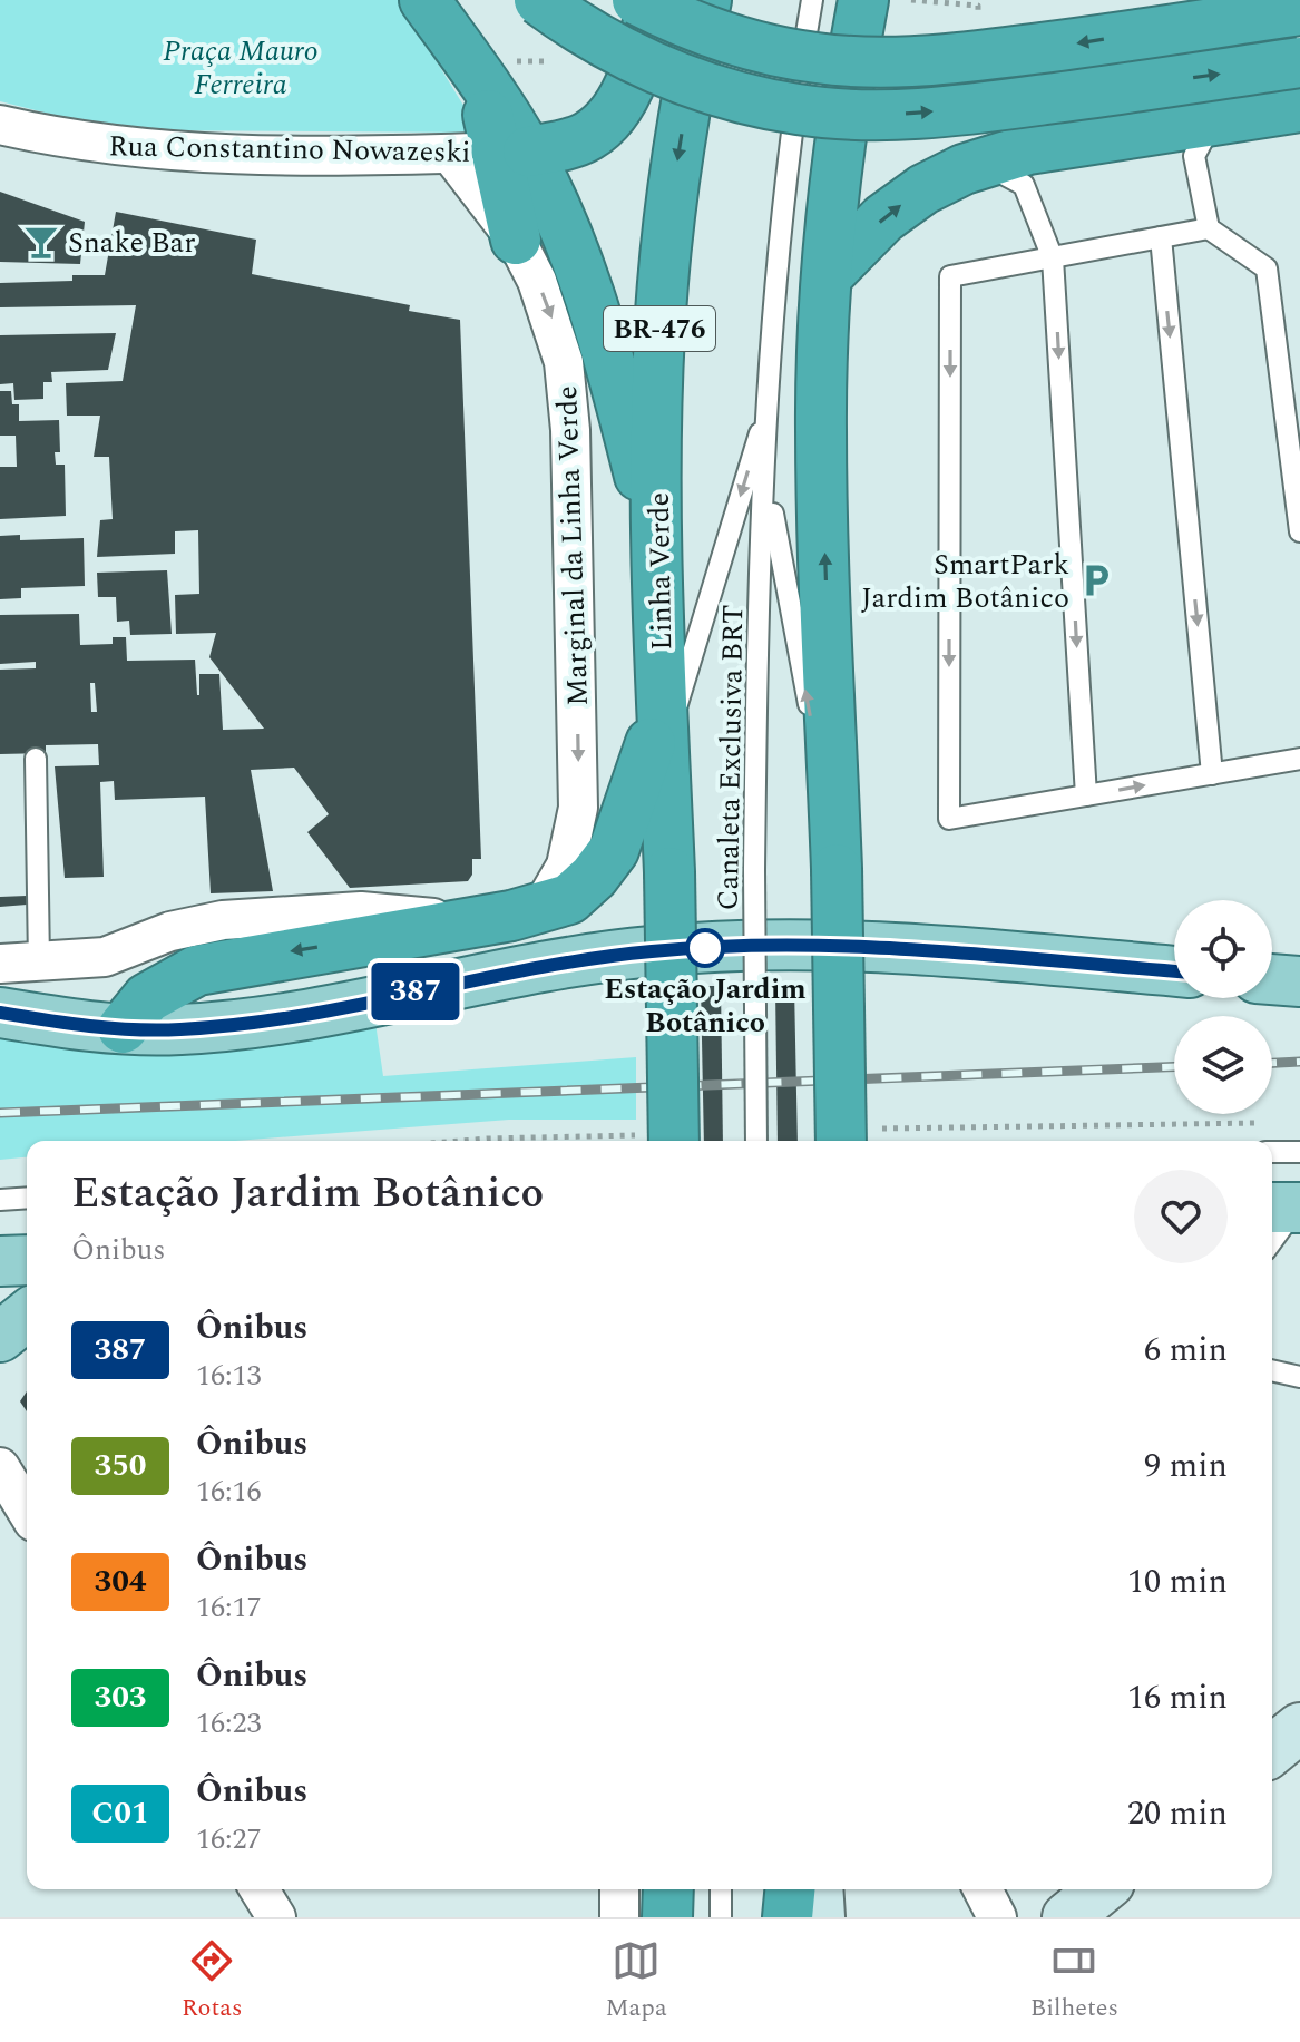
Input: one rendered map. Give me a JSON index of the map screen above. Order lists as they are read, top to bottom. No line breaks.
{"streets":{"highway":["BR-476","Linha Verde"],"street":["Rua Constantino Nowazeski","Marginal da Linha Verde"],"lane":["Canaleta Exclusiva BRT"]},"crossings":[["Rua Constantino Nowazeski","Marginal da Linha Verde"],["Linha Verde","Canaleta Exclusiva BRT"]],"one_way":["Marginal da Linha Verde"],"parks":["Praça Mauro Ferreira"],"places":{"bar":["Snake Bar"],"parking":["SmartPark Jardim Botânico"],"other":["Estação Jardim Botânico"]},"lines":["bus line 387"],"page":{"on_map":"387","heading":["Estação Jardim Botânico","Ônibus"],"list":[{"mark":"387","name":"Ônibus","note":"16:13","value":"6 min"},{"mark":"350","name":"Ônibus","note":"16:16","value":"9 min"},{"mark":"304","name":"Ônibus","note":"16:17","value":"10 min"},{"mark":"303","name":"Ônibus","note":"16:23","value":"16 min"},{"mark":"C01","name":"Ônibus","note":"16:27","value":"20 min"}],"tabs":["Rotas","Mapa","Bilhetes"]}}
